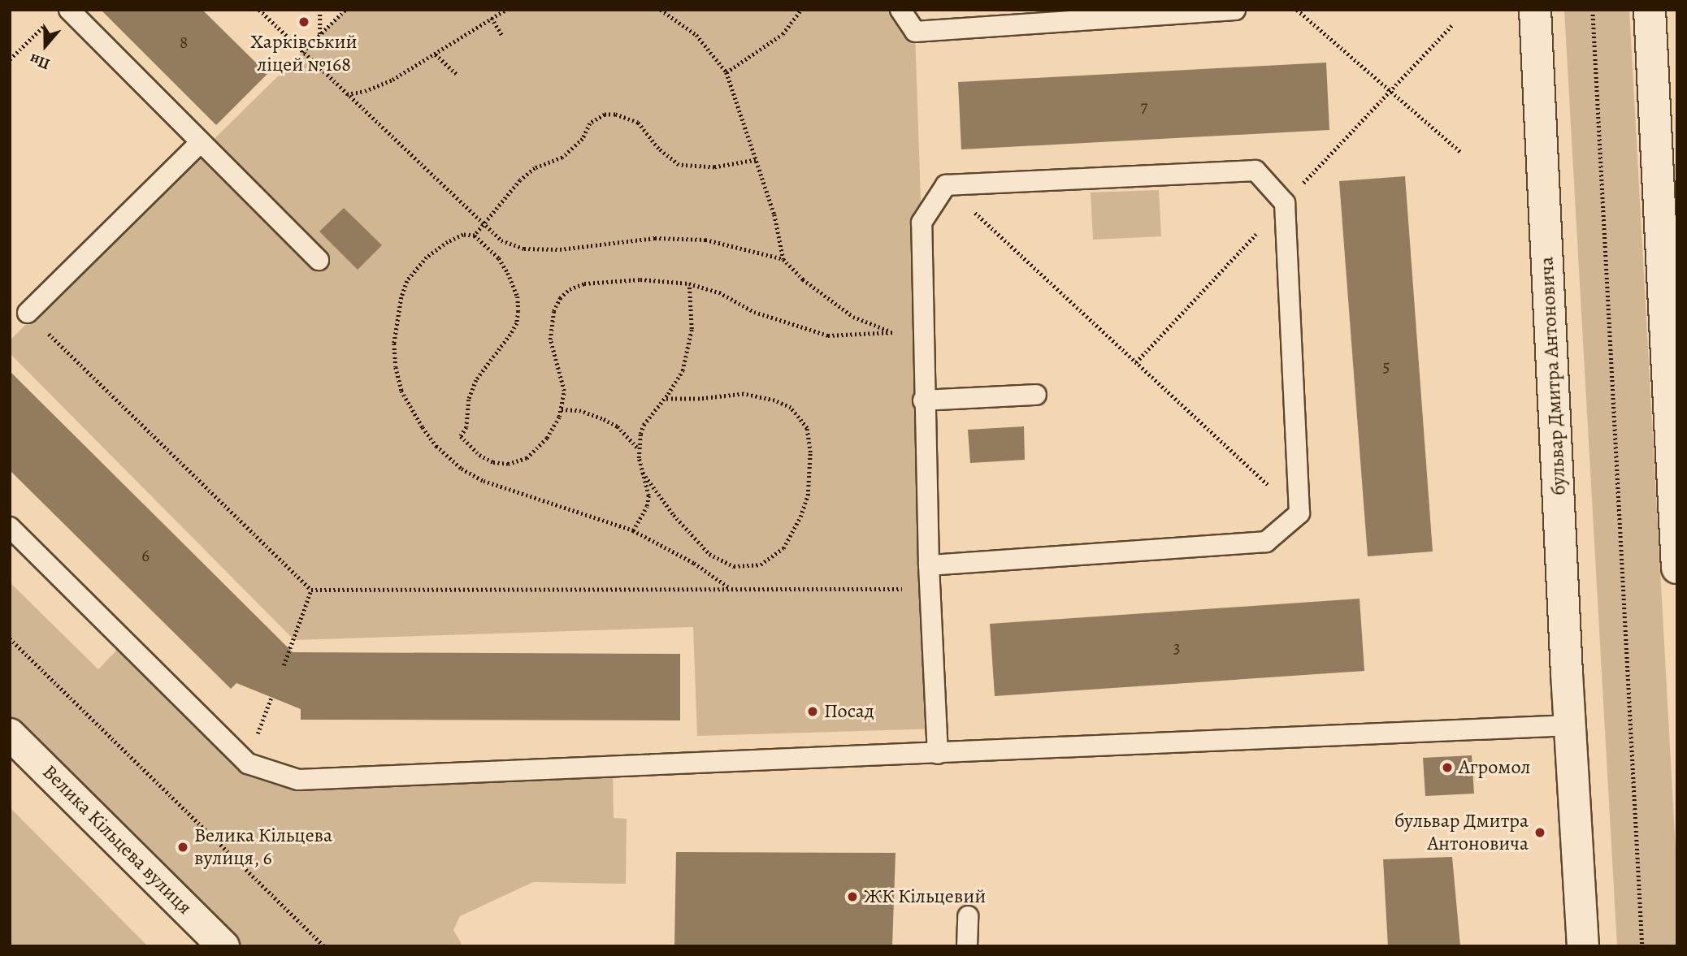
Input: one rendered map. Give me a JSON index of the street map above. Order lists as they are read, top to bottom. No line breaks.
{"streets":{"street":["бульвар Дмитра Антоновича","Велика Кільцева вулиця"]},"places":["Харківський ліцей №168","Посад","Агромол","бульвар Дмитра Антоновича","Велика Кільцева вулиця, 6","ЖК Кільцевий"],"house_numbers":["8","7","5","6","3"],"north":"bottom"}
